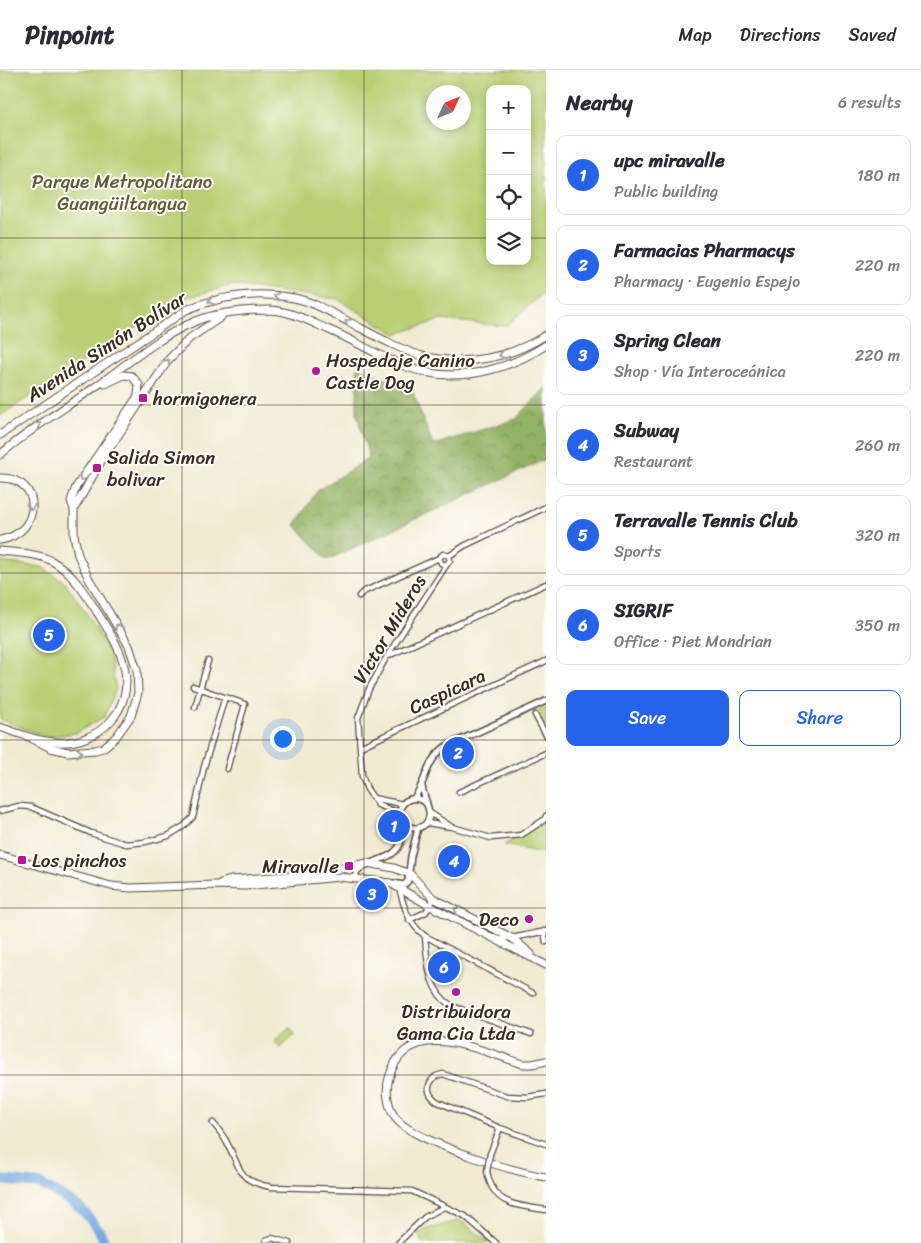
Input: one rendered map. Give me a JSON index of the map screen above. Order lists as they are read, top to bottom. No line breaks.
{"streets":{"main road":["Avenida Simón Bolívar"],"street":["Victor Mideros","Caspicara"]},"crossings":[["Victor Mideros","Caspicara"]],"parks":["Parque Metropolitano Guangüiltangua"],"places":{"other":["Hospedaje Canino Castle Dog","Deco","Distribuidora Gama Cia Ltda"],"transit":["hormigonera","Salida Simon bolivar","Los pinchos","Miravalle"]},"north":"top right","page":{"header":"Pinpoint","nav":["Map","Directions","Saved"],"heading":["Nearby","6 results"],"map_buttons":["+","−"],"list":[{"mark":"1","name":"upc miravalle","note":"Public building","value":"180 m"},{"mark":"2","name":"Farmacias Pharmacys","note":"Pharmacy · Eugenio Espejo","value":"220 m"},{"mark":"3","name":"Spring Clean","note":"Shop · Vía Interoceánica","value":"220 m"},{"mark":"4","name":"Subway","note":"Restaurant","value":"260 m"},{"mark":"5","name":"Terravalle Tennis Club","note":"Sports","value":"320 m"},{"mark":"6","name":"SIGRIF","note":"Office · Piet Mondrian","value":"350 m"}],"pins":["5","2","1","4","3","6"],"buttons":["Save","Share"]}}
